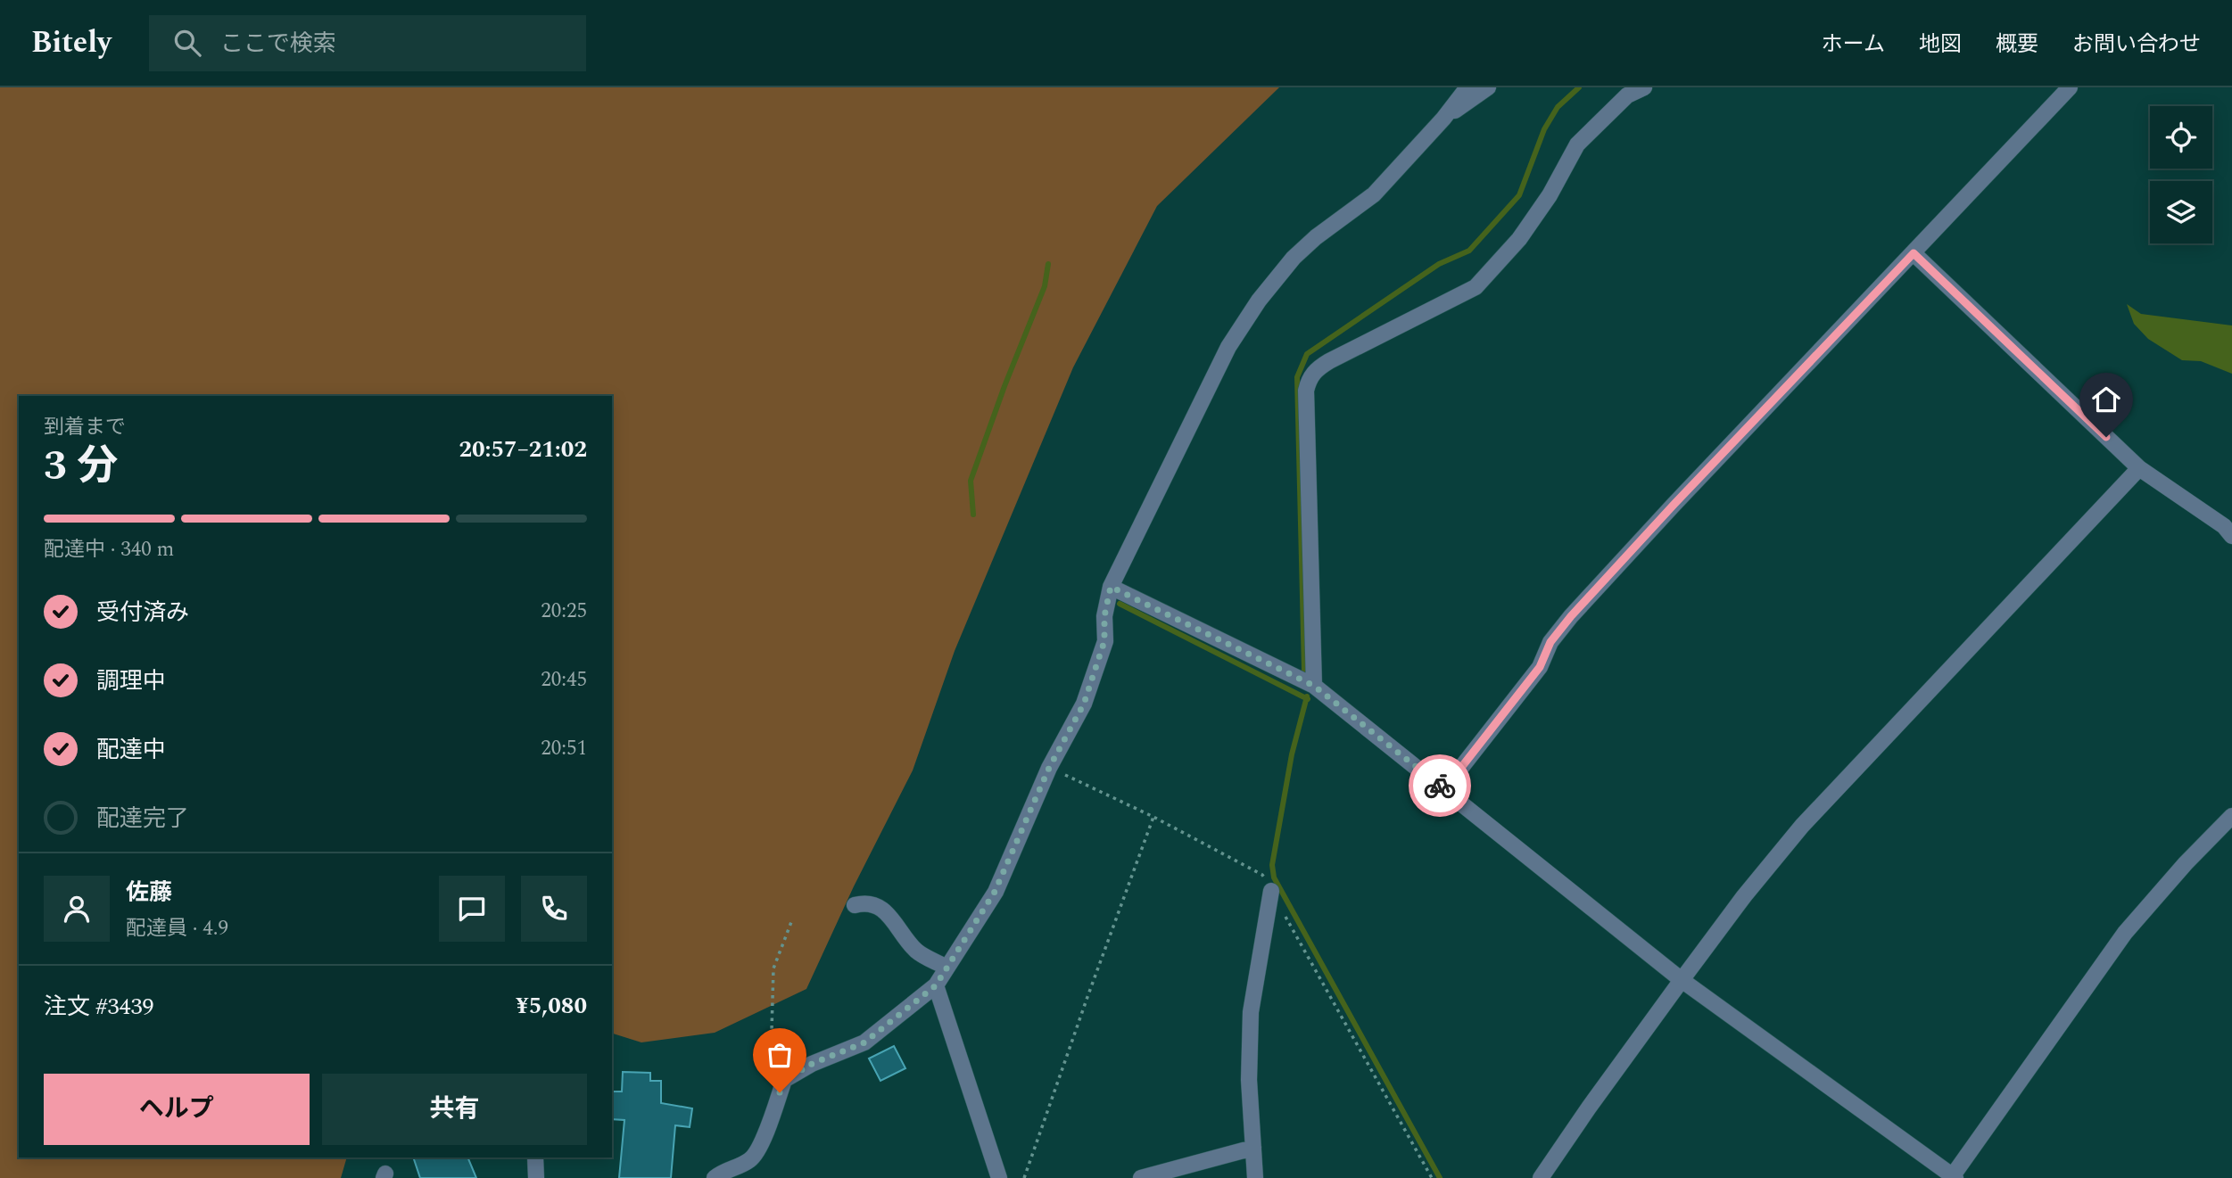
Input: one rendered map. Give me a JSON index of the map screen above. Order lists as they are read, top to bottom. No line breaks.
{"page":{"header":"Bitely","search":"ここで検索","nav":["ホーム","地図","概要","お問い合わせ"],"heading":["3 分","到着まで","20:57–21:02"],"panel":["佐藤","配達員 · 4.9","注文 #3439","¥5,080"],"bar":"配達中 · 340 m","list":[["受付済み","20:25"],["調理中","20:45"],["配達中","20:51"],"配達完了"],"buttons":["ヘルプ","共有"]}}
